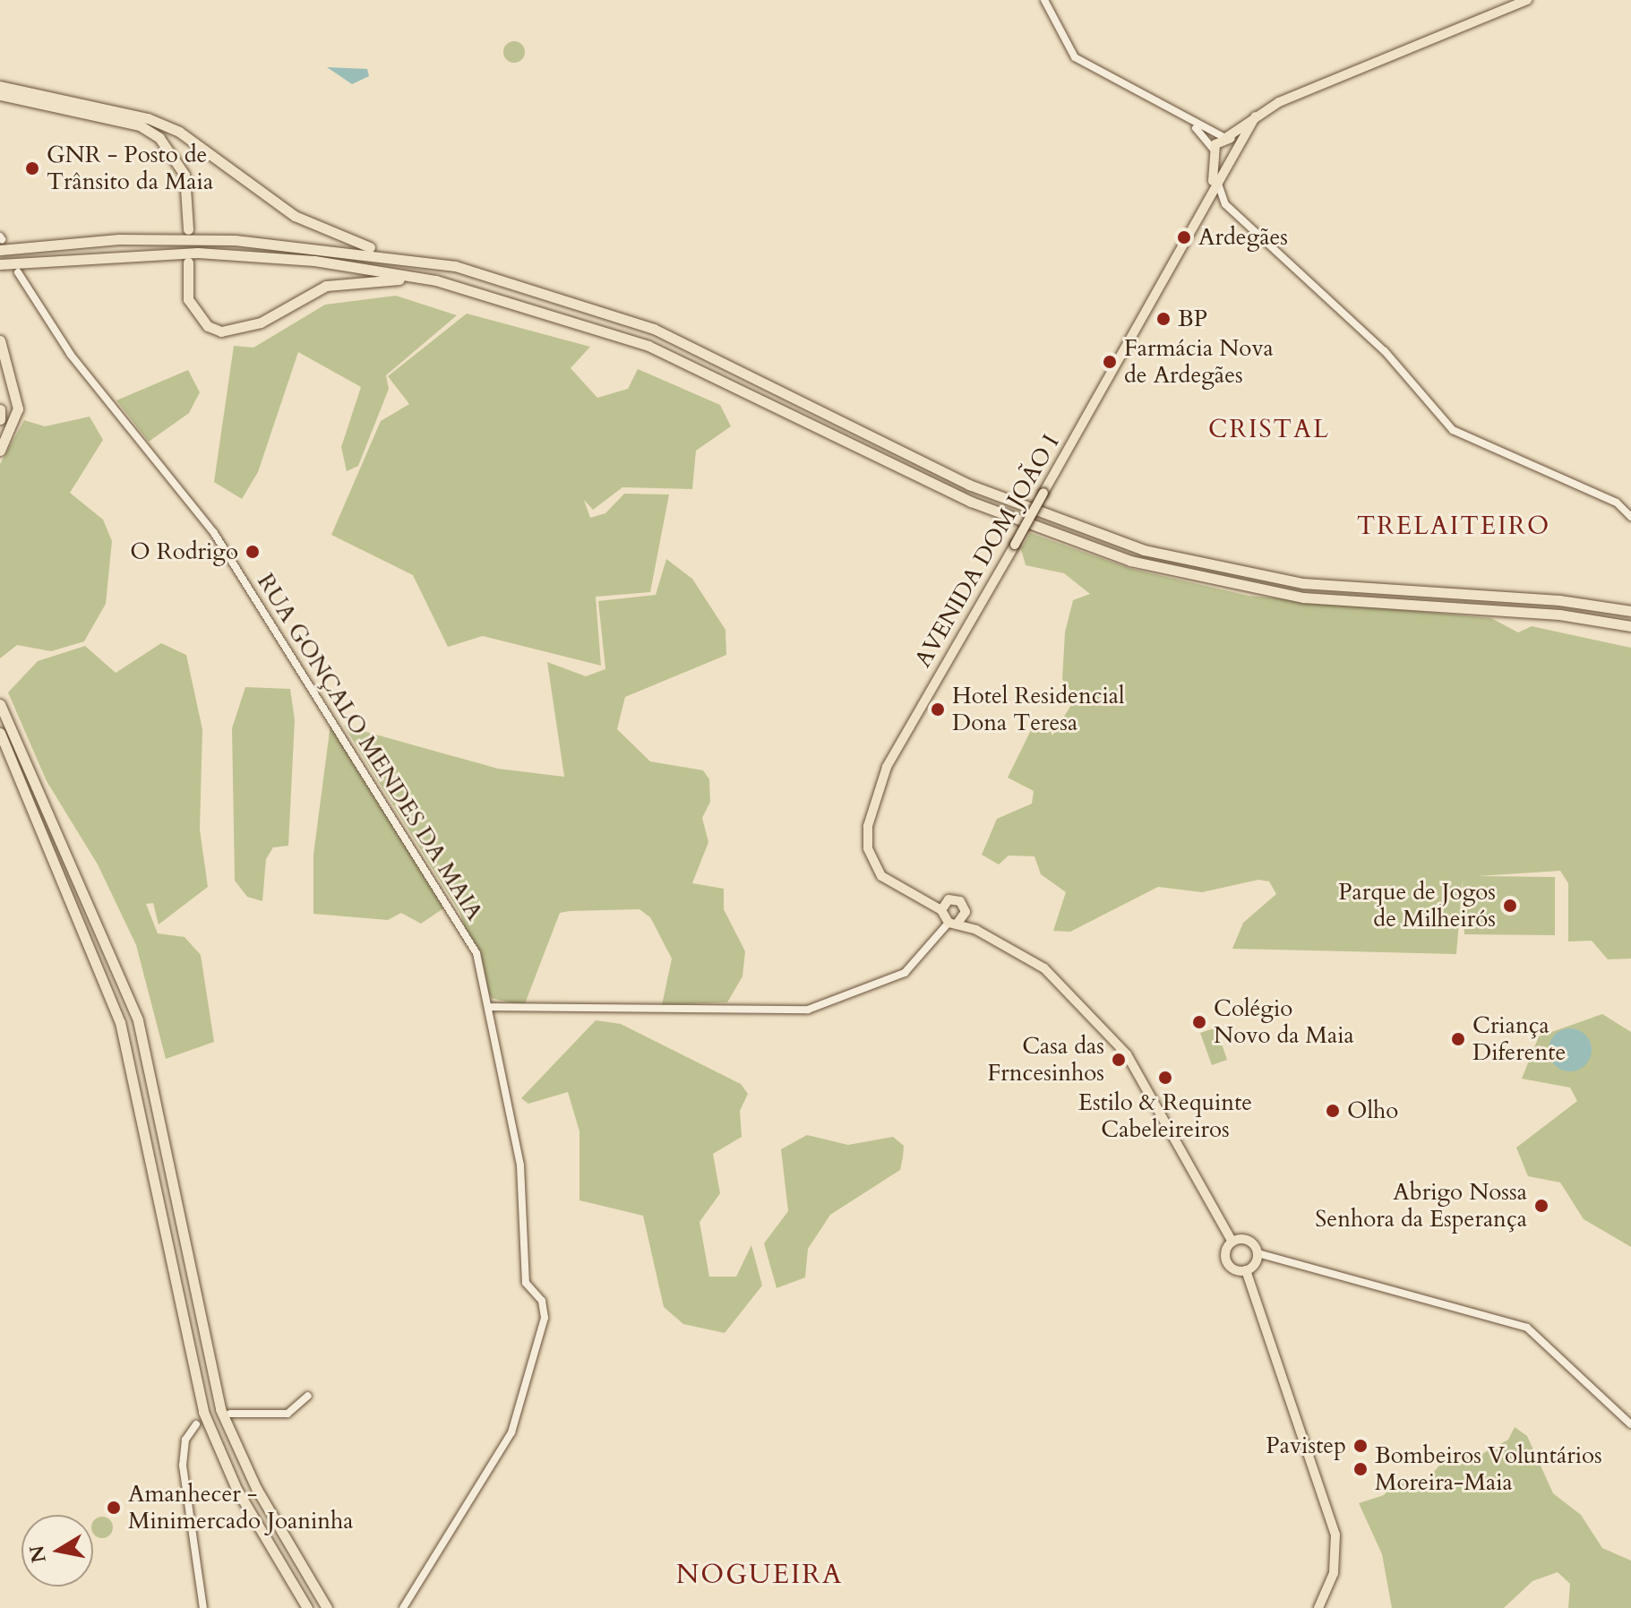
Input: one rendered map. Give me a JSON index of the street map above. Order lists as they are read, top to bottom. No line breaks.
{"streets":{"main road":["AVENIDA DOM JOÃO I"],"street":["RUA GONÇALO MENDES DA MAIA"]},"districts":["CRISTAL","TRELAITEIRO","NOGUEIRA"],"places":["GNR - Posto de Trânsito da Maia","Ardegães","BP","Farmácia Nova de Ardegães","O Rodrigo","Hotel Residencial Dona Teresa","Parque de Jogos de Milheirós","Colégio Novo da Maia","Criança Diferente","Casa das Frncesinhos","Estilo & Requinte Cabeleireiros","Olho","Abrigo Nossa Senhora da Esperança","Pavistep","Bombeiros Voluntários Moreira-Maia","Amanhecer - Minimercado Joaninha"],"north":"left"}
